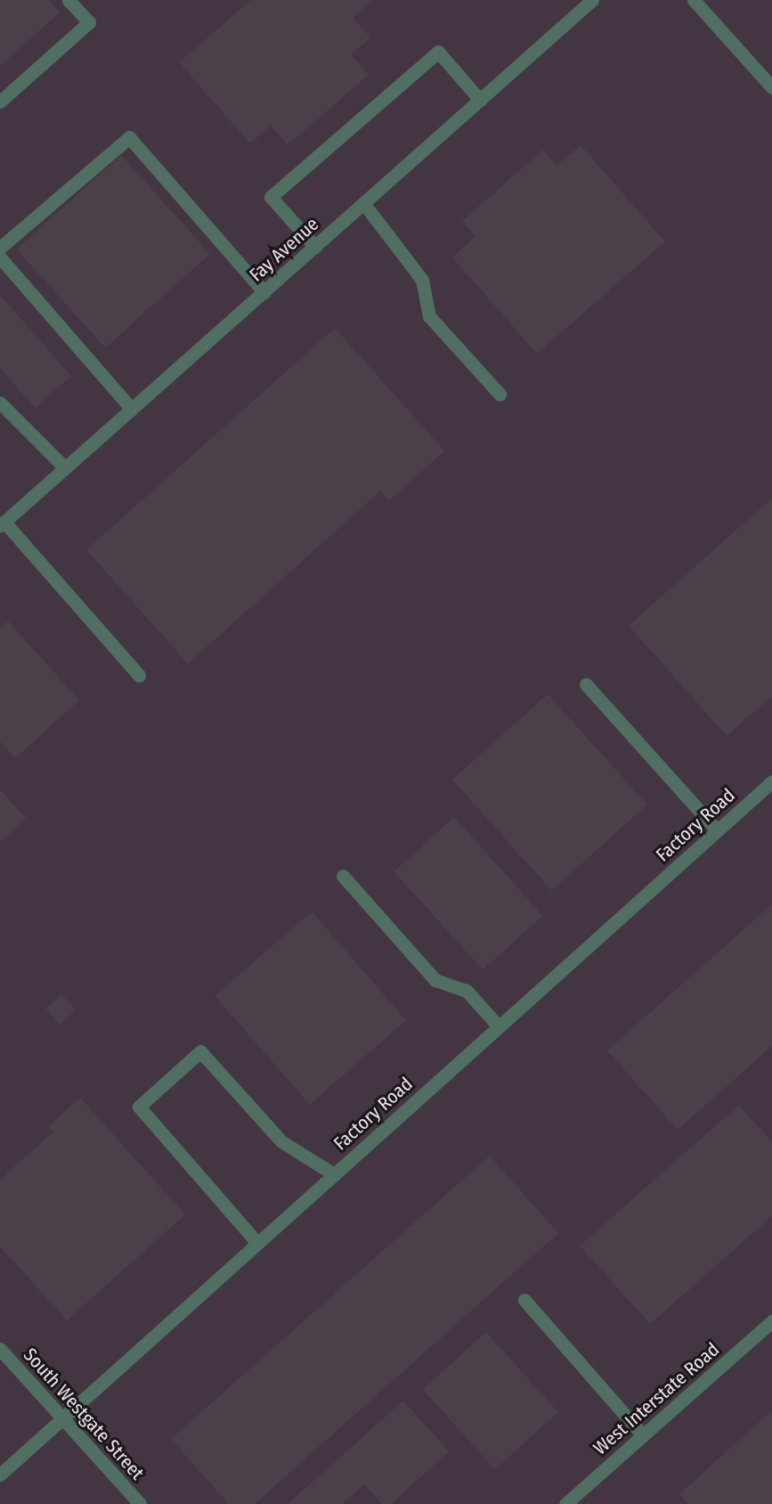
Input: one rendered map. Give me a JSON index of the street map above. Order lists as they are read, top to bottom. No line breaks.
{"streets":{"street":["Fay Avenue","Factory Road","West Interstate Road","South Westgate Street"]},"crossings":[["Factory Road","South Westgate Street"]]}
